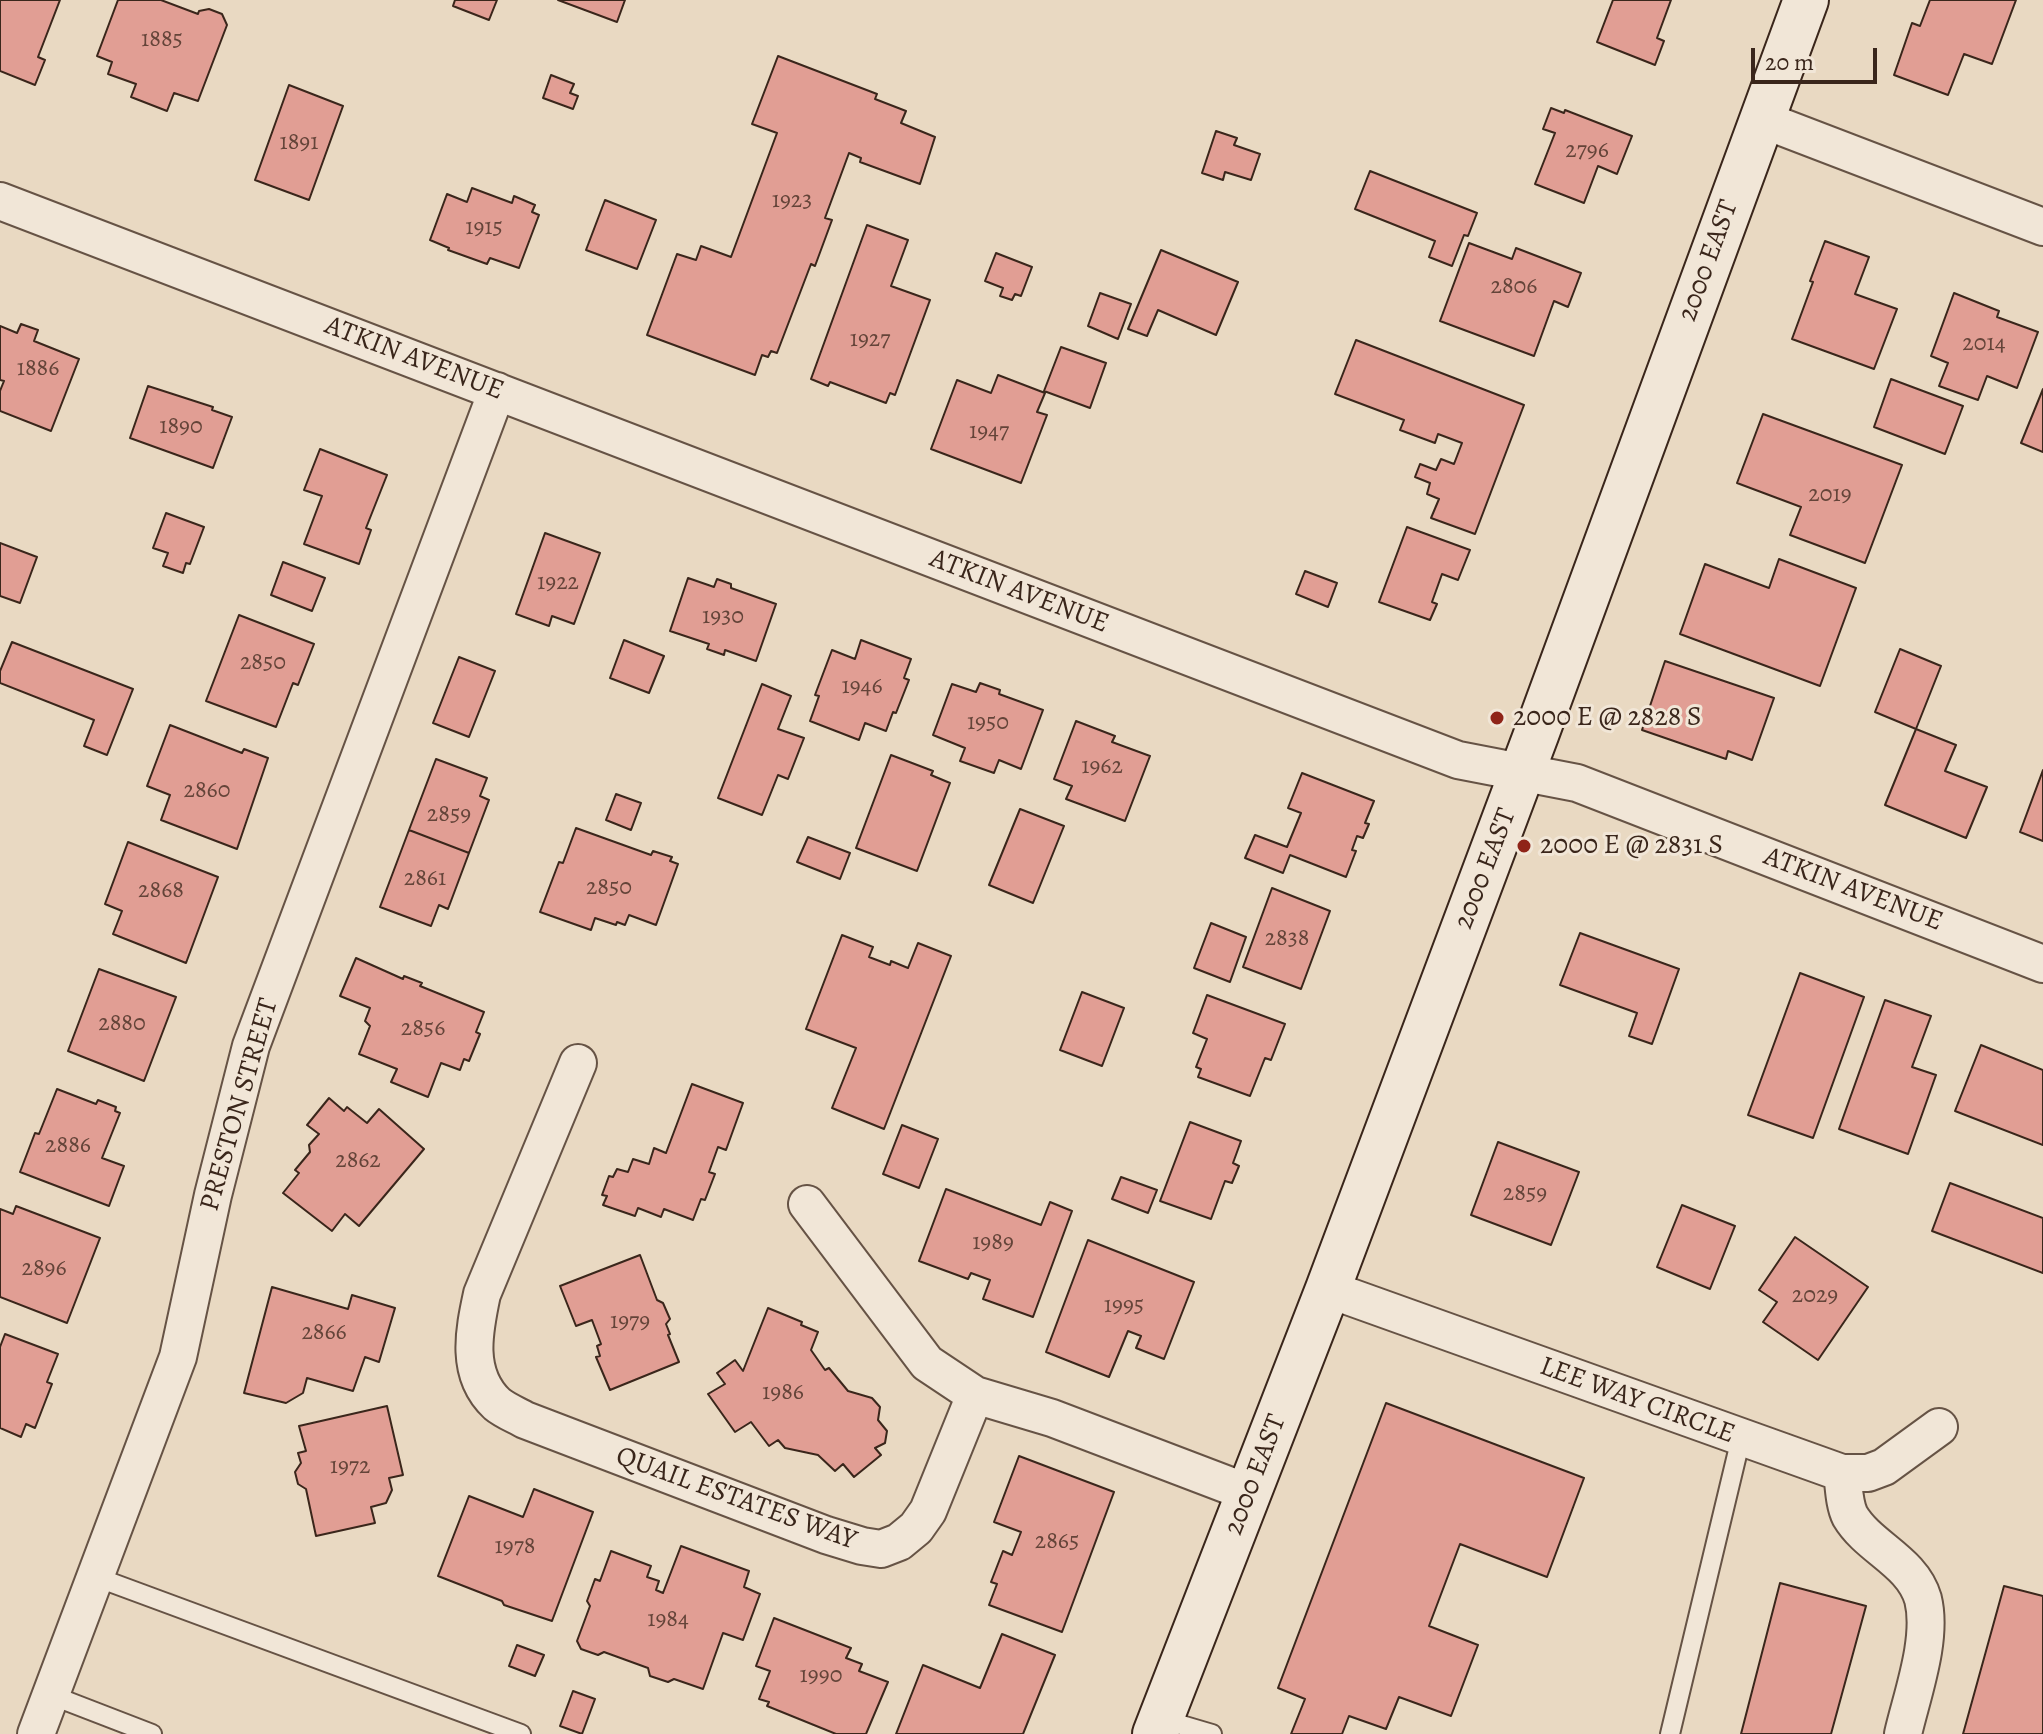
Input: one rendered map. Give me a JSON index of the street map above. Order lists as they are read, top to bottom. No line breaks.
{"streets":{"street":["2000 EAST","ATKIN AVENUE","PRESTON STREET","LEE WAY CIRCLE","QUAIL ESTATES WAY"]},"crossings":[["2000 EAST","ATKIN AVENUE"],["2000 EAST","LEE WAY CIRCLE"],["ATKIN AVENUE","PRESTON STREET"]],"places":["2000 E @ 2828 S","2000 E @ 2831 S"],"house_numbers":["1885","1891","2796","1923","1915","2806","1927","2014","1886","1890","1947","2019","1922","1930","2850","1946","1950","1962","2860","2859","2861","2850","2868","2838","2880","2856","2886","2862","2859","1989","2896","2029","1995","1979","2866","1986","1972","2865","1978","1984","1990"],"scale_bar":"20 m"}
